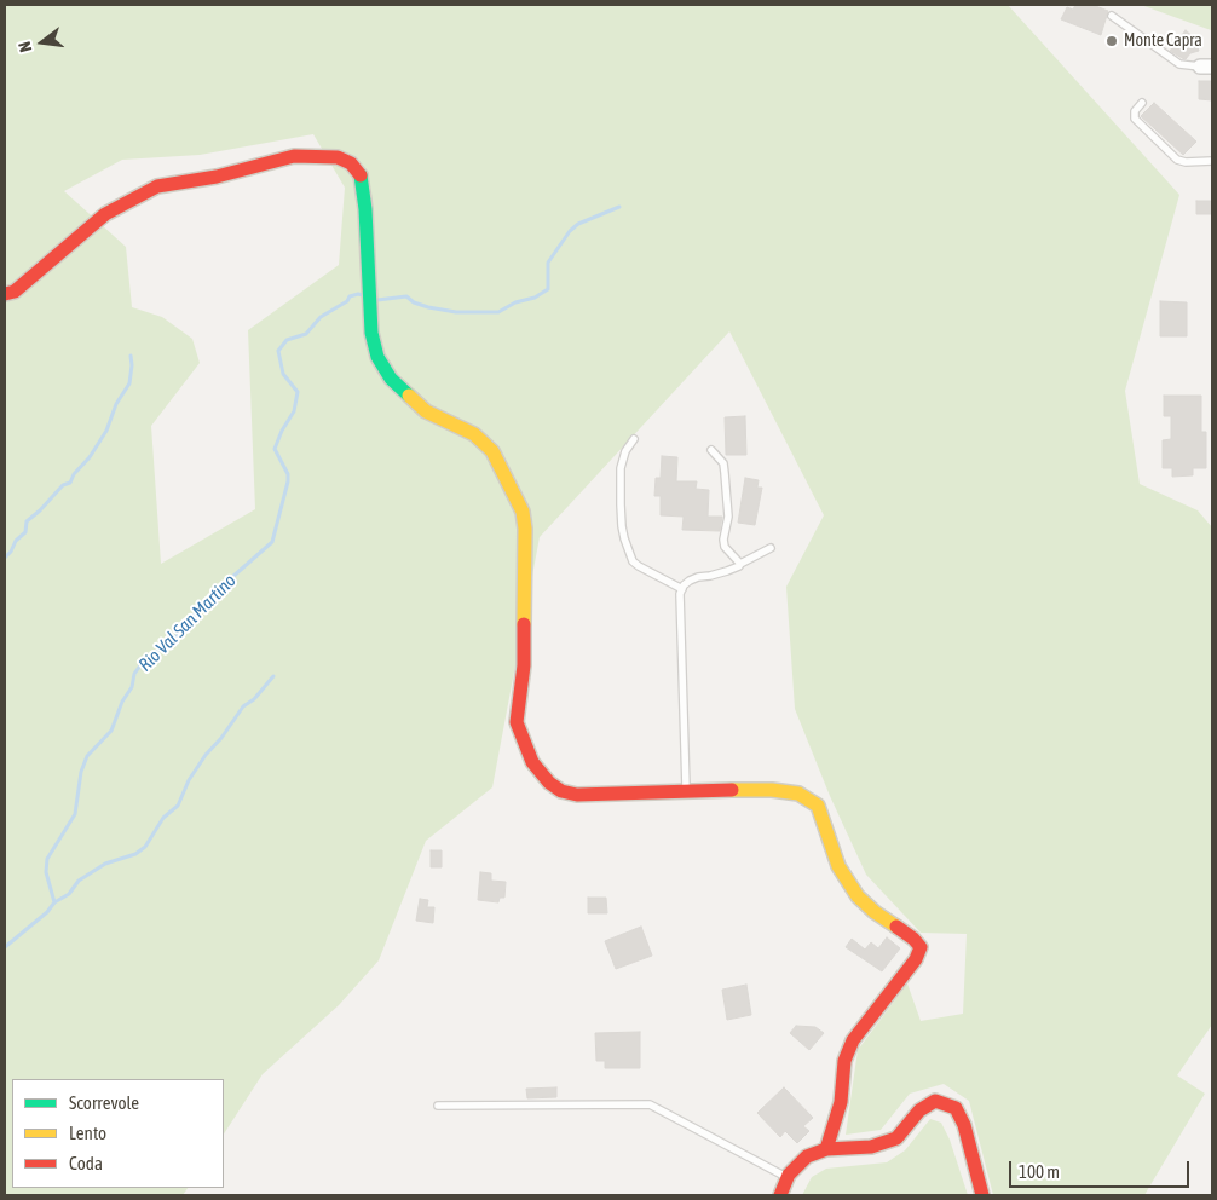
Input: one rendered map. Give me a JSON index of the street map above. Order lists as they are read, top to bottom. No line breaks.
{"water":["Rio Val San Martino"],"places":["Monte Capra"],"legend":["Scorrevole","Lento","Coda"],"scale_bar":"100 m","north":"left"}
